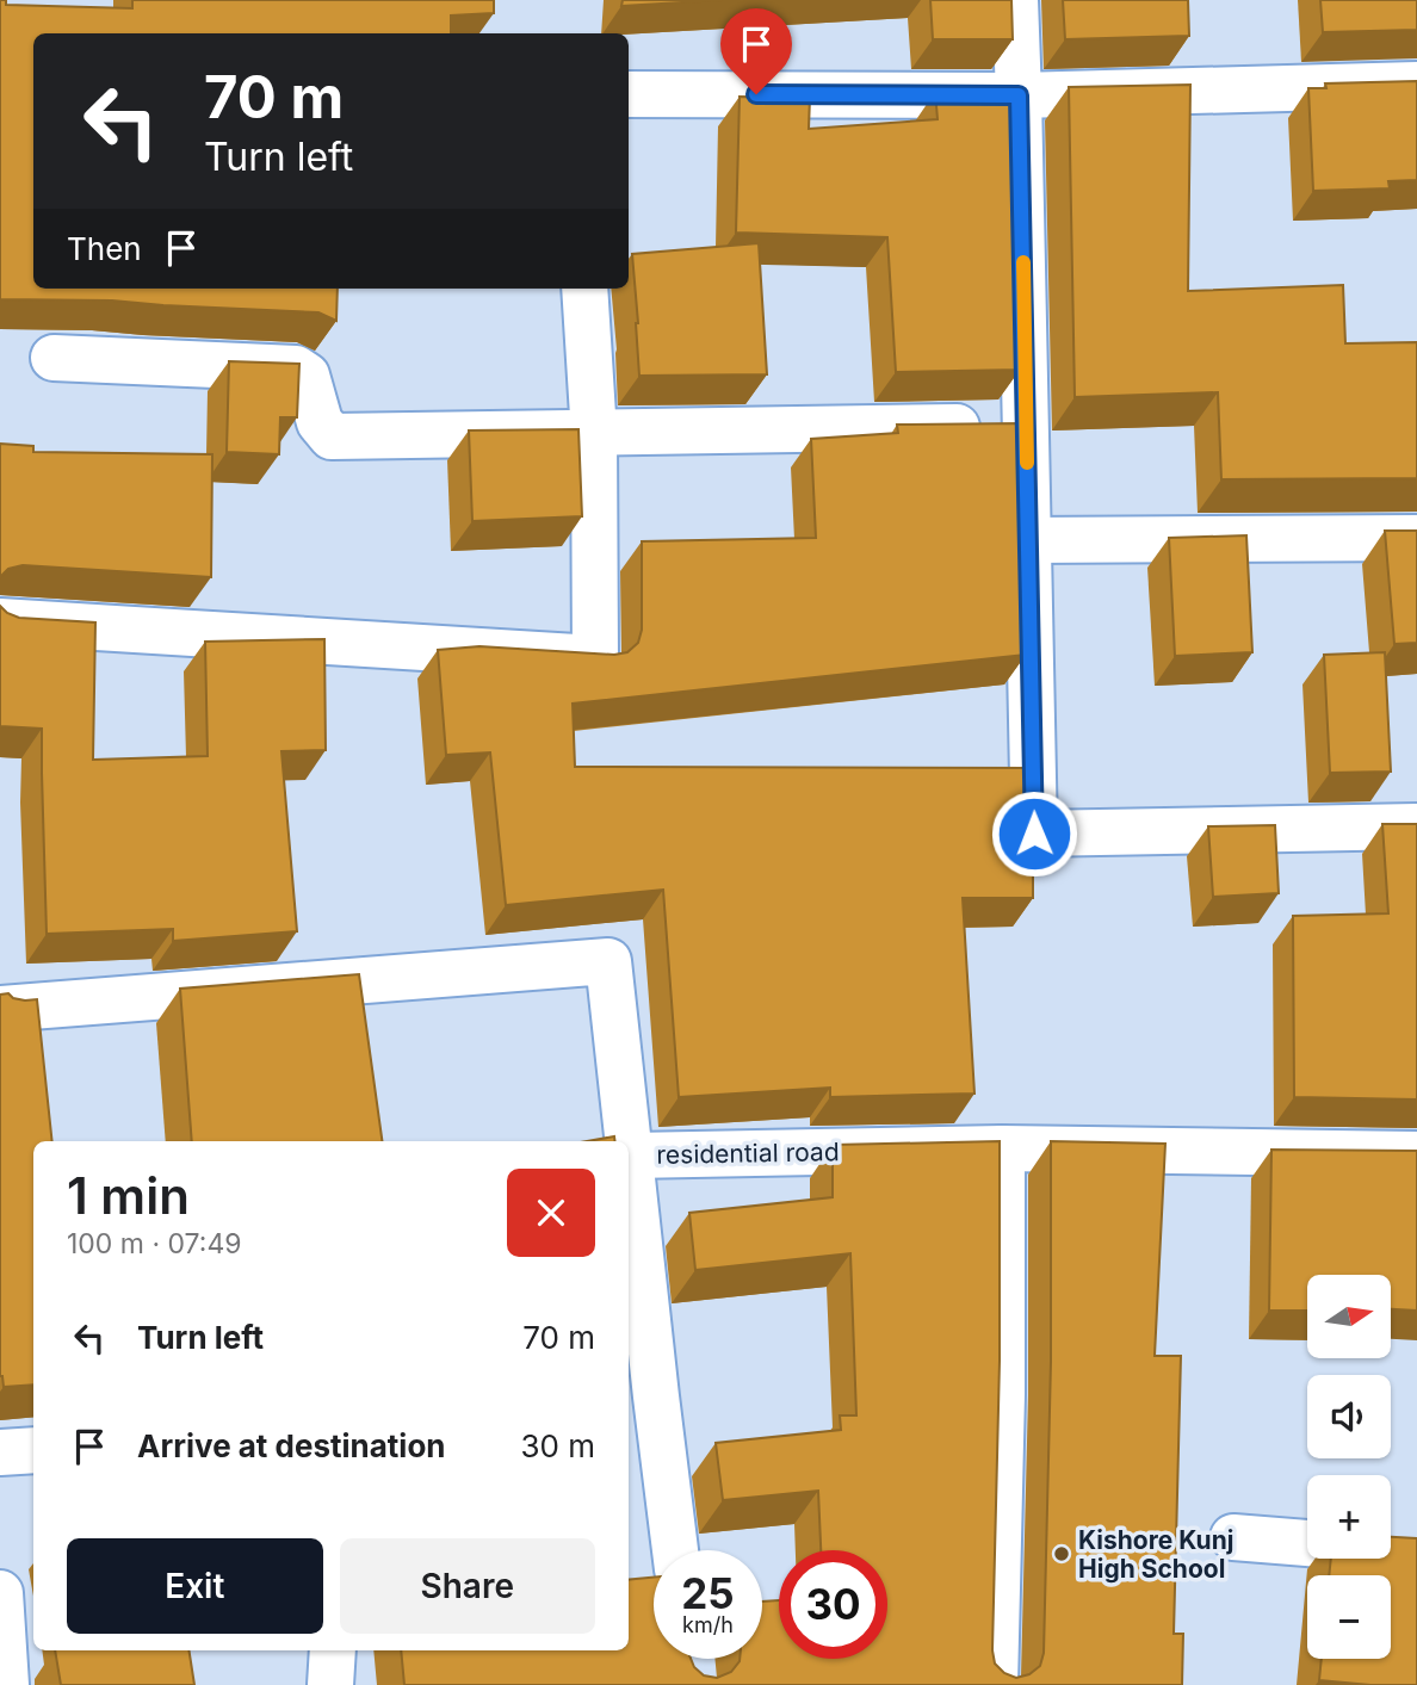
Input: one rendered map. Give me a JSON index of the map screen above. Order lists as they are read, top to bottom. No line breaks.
{"streets":{"street":["residential road"]},"places":["Kishore Kunj High School"],"north":"right","page":{"turn":["70 m","Turn left"],"then":"Then","heading":["1 min","100 m · 07:49"],"map_buttons":["+","−"],"list":[{"name":"Turn left","value":"70 m"},{"name":"Arrive at destination","value":"30 m"}],"buttons":["Exit","Share"],"speed":"25 km/h","limit":"30"}}
